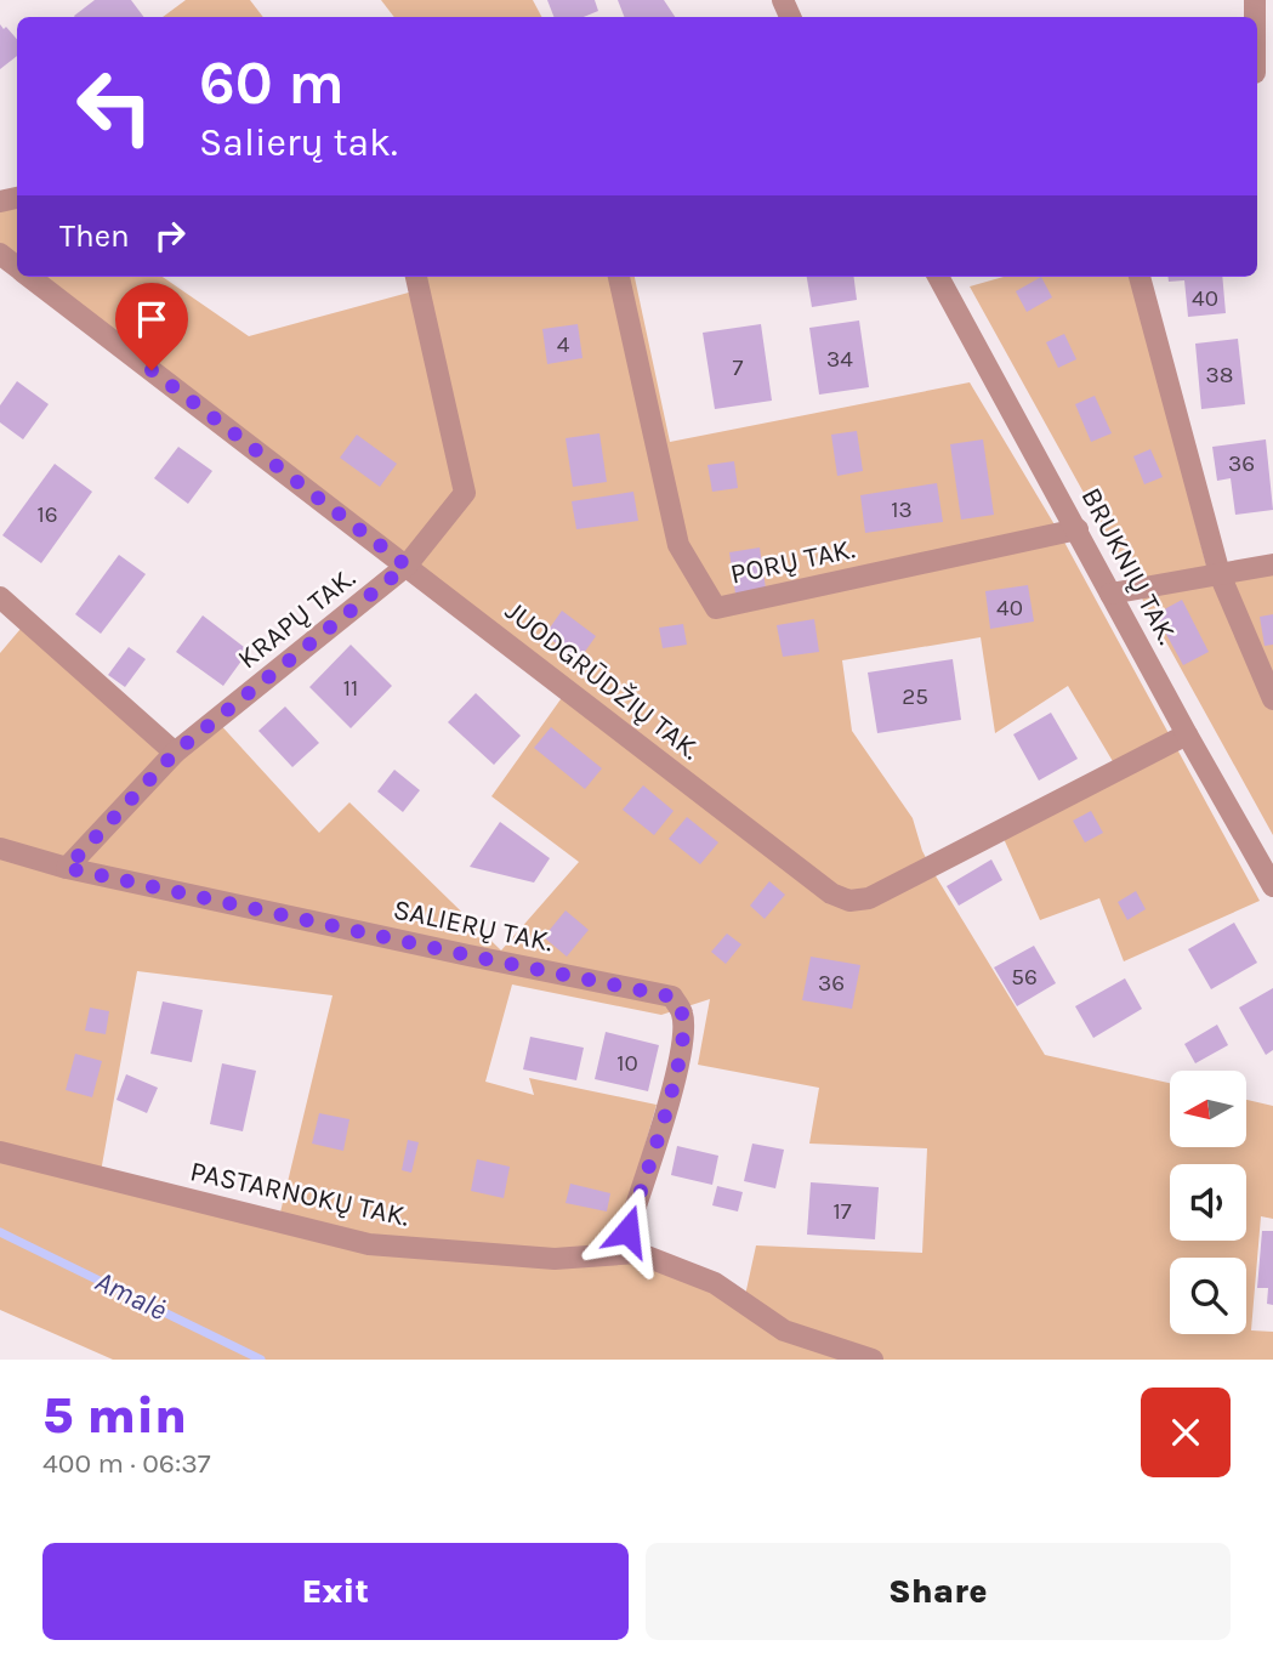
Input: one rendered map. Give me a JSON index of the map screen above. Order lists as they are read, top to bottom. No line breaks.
{"streets":{"street":["PORŲ TAK.","BRUKNIŲ TAK.","KRAPŲ TAK.","JUODGRŪDŽIŲ TAK.","SALIERŲ TAK.","PASTARNOKŲ TAK."]},"crossings":[["PORŲ TAK.","BRUKNIŲ TAK."],["BRUKNIŲ TAK.","JUODGRŪDŽIŲ TAK."],["KRAPŲ TAK.","JUODGRŪDŽIŲ TAK."],["KRAPŲ TAK.","SALIERŲ TAK."],["SALIERŲ TAK.","PASTARNOKŲ TAK."]],"water":["Amalė"],"house_numbers":["40","4","34","7","38","36","13","16","40","11","25","56","36","10","17"],"north":"left","page":{"turn":["60 m","Salierų tak."],"then":"Then","heading":["5 min","400 m · 06:37"],"buttons":["Exit","Share"]}}
